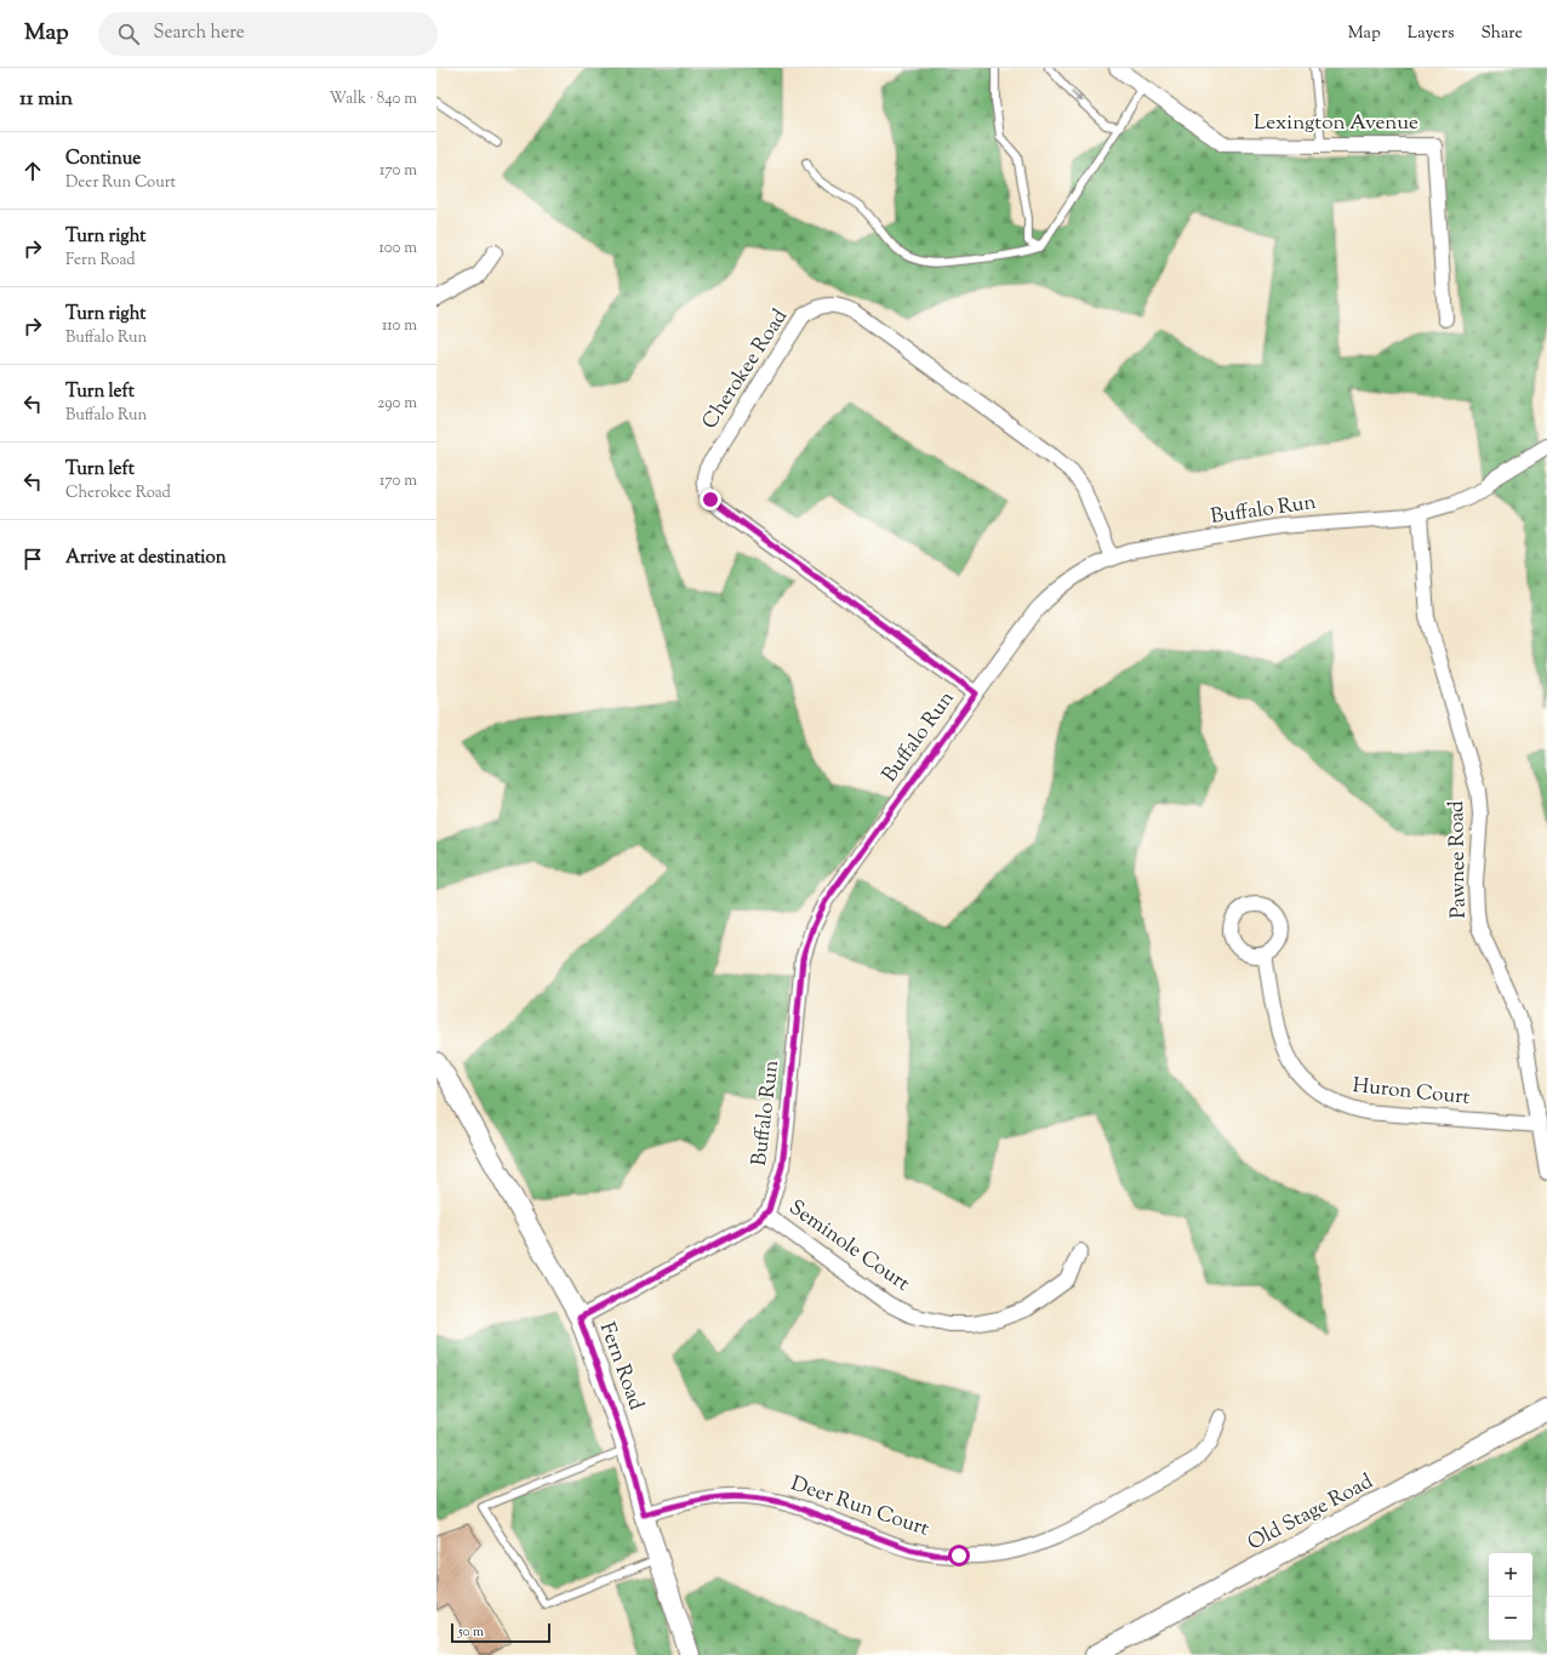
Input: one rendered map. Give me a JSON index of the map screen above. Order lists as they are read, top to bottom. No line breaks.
{"streets":{"street":["Lexington Avenue","Cherokee Road","Buffalo Run","Pawnee Road","Huron Court","Seminole Court","Fern Road","Deer Run Court","Old Stage Road"]},"crossings":[["Cherokee Road","Buffalo Run"],["Buffalo Run","Pawnee Road"],["Buffalo Run","Seminole Court"],["Pawnee Road","Huron Court"],["Fern Road","Deer Run Court"]],"scale_bar":"50 m","page":{"header":"Map","search":"Search here","nav":["Map","Layers","Share"],"heading":["11 min","Walk · 840 m"],"list":[["Continue","Deer Run Court","170 m"],["Turn right","Fern Road","100 m"],["Turn right","Buffalo Run","110 m"],["Turn left","Buffalo Run","290 m"],["Turn left","Cherokee Road","170 m"],"Arrive at destination"],"map_buttons":["+","−"],"scale":"50 m"}}
